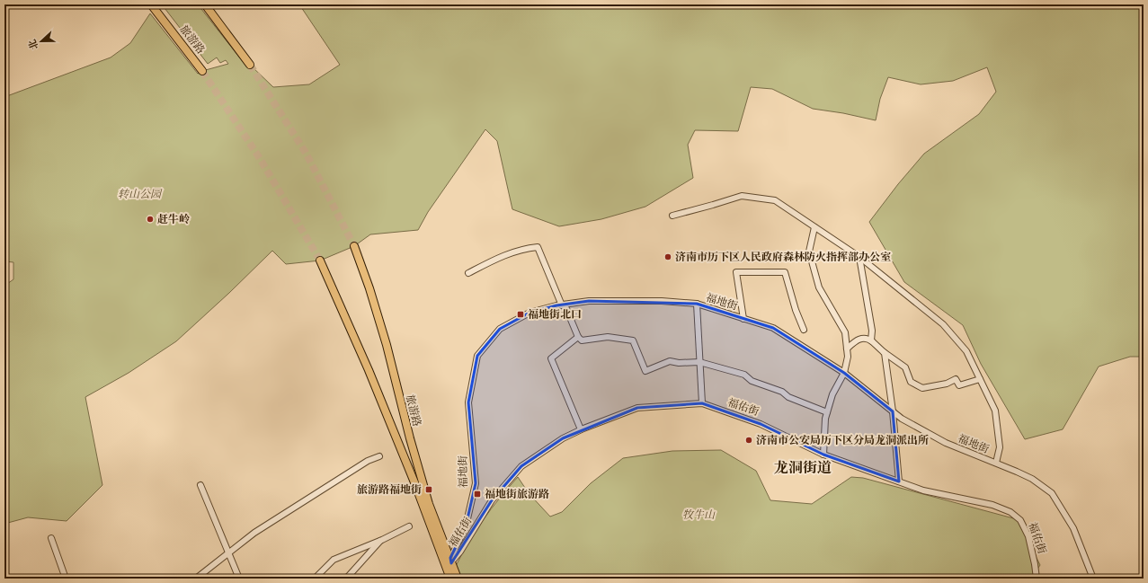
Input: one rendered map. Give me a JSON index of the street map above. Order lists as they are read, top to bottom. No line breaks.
{"streets":{"main road":["旅游路"],"street":["福地街","福佑街"]},"crossings":[["旅游路","福地街"],["旅游路","福佑街"],["福地街","福佑街"]],"districts":["龙洞街道"],"parks":["转山公园","牧牛山"],"places":{"other":["赶牛岭","济南市历下区人民政府森林防火指挥部办公室","济南市公安局历下区分局龙洞派出所"],"transit":["福地街北口","旅游路福地街","福地街旅游路"]},"north":"left"}
